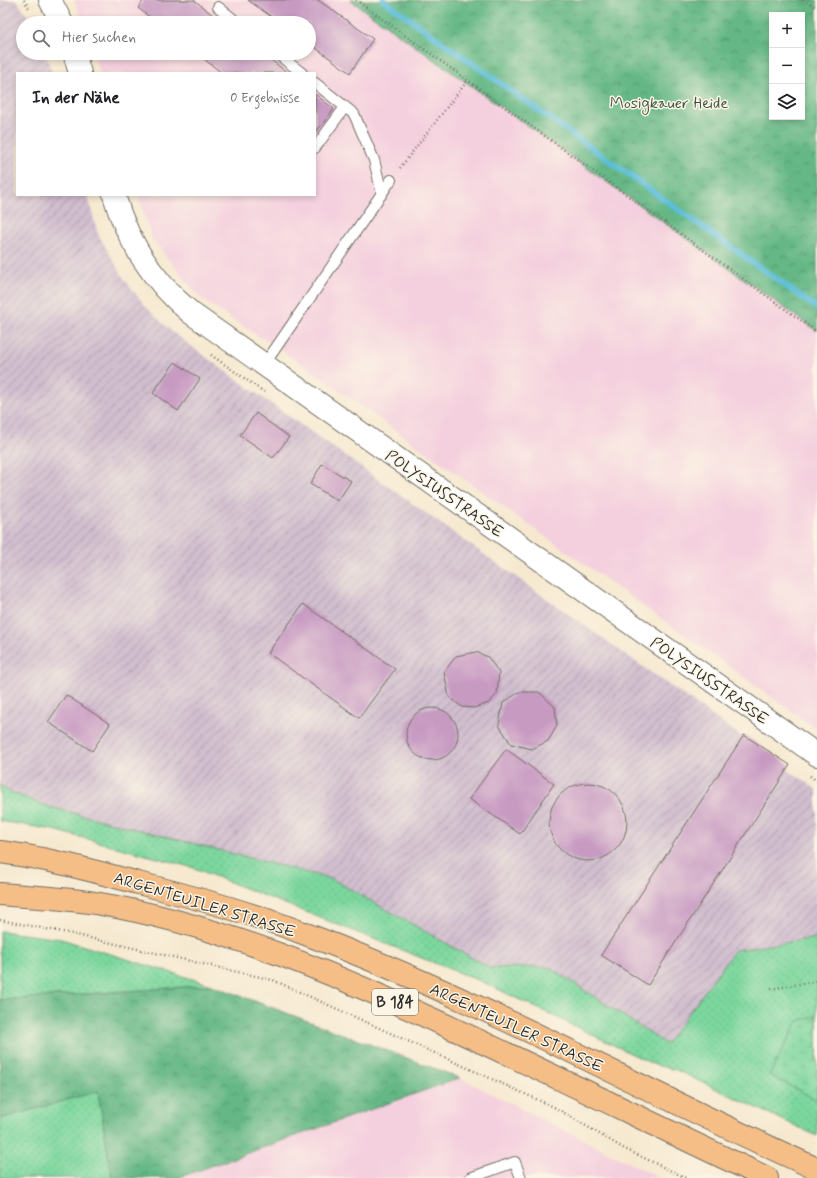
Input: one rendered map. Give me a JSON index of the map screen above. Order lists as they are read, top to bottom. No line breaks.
{"streets":{"main road":["ARGENTEUILER STRASSE","B 184"],"street":["POLYSIUSSTRASSE"]},"parks":["Mosigkauer Heide"],"page":{"map_buttons":["+","−"],"search":"Hier suchen","heading":["In der Nähe","0 Ergebnisse"]}}
